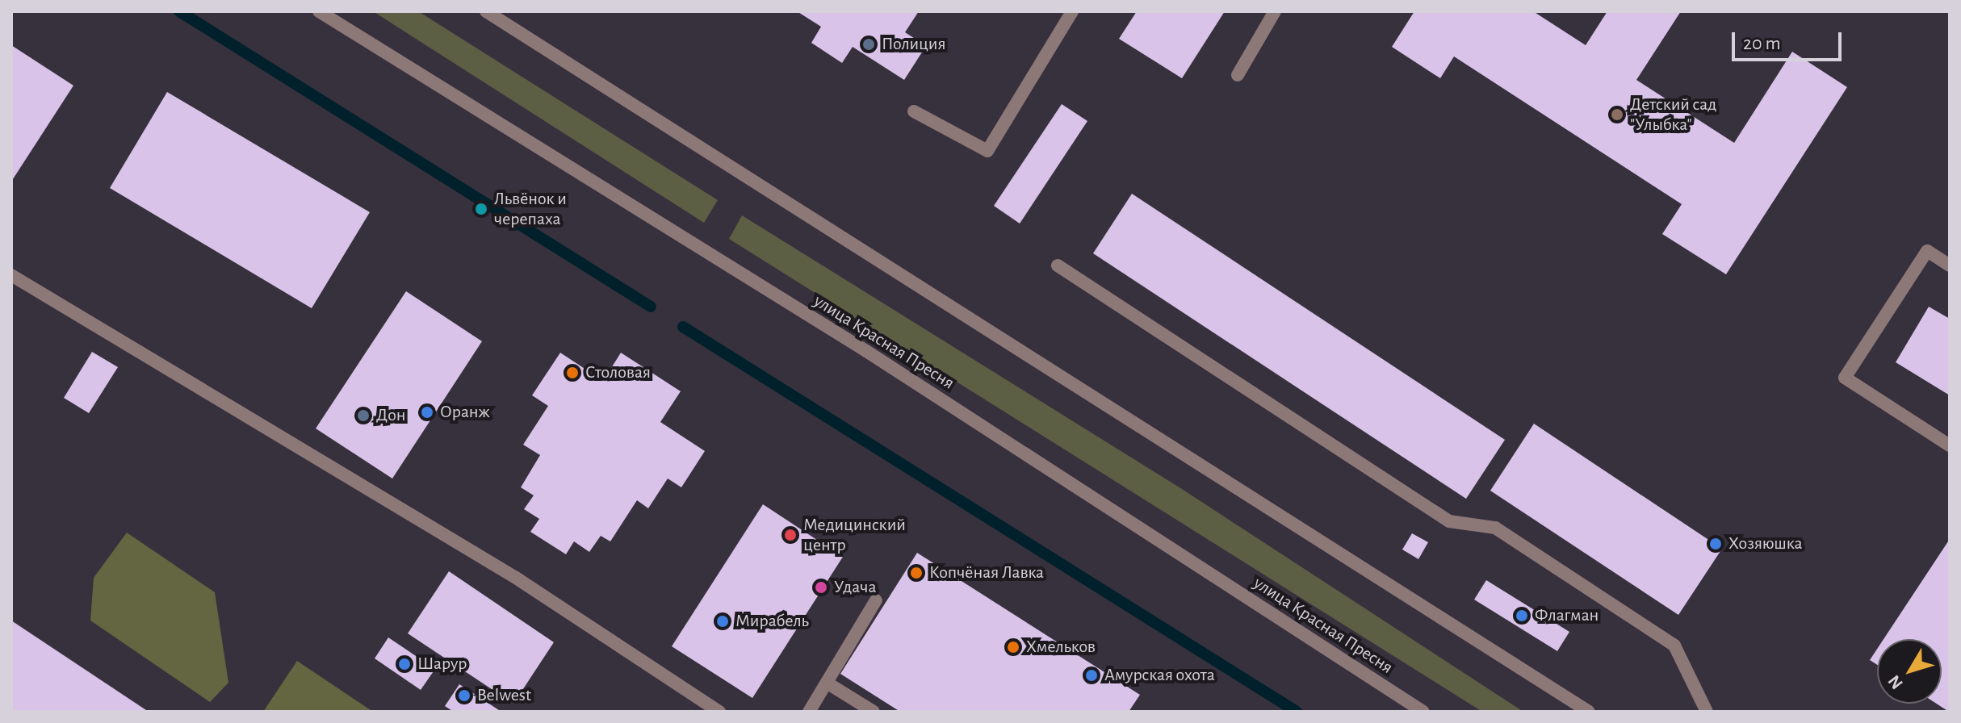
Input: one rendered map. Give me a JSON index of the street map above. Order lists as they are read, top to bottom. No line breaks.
{"streets":{"street":["улица Красная Пресня"]},"places":["Полиция","Детский сад \"Улыбка\"","Львёнок и черепаха","Столовая","Оранж","Дон","Медицинский центр","Хозяюшка","Копчёная Лавка","Удача","Флагман","Мирабель","Хмельков","Шарур","Амурская охота","Belwest"],"scale_bar":"20 m","north":"bottom left"}
